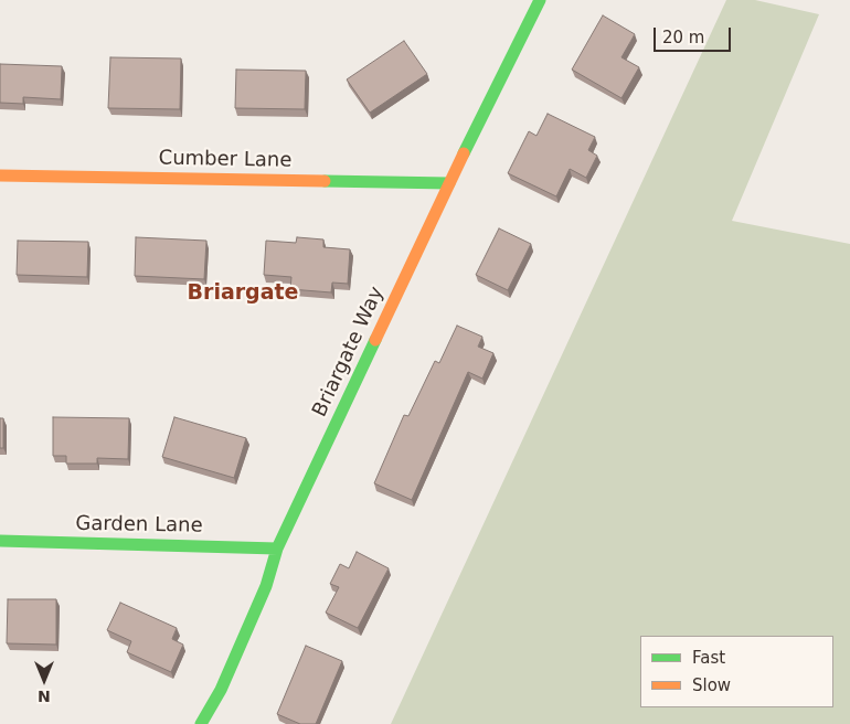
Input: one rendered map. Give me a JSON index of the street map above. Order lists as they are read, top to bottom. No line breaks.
{"streets":{"street":["Cumber Lane","Briargate Way","Garden Lane"]},"crossings":[["Cumber Lane","Briargate Way"],["Briargate Way","Garden Lane"]],"districts":["Briargate"],"legend":["Fast","Slow"],"scale_bar":"20 m","north":"bottom"}
